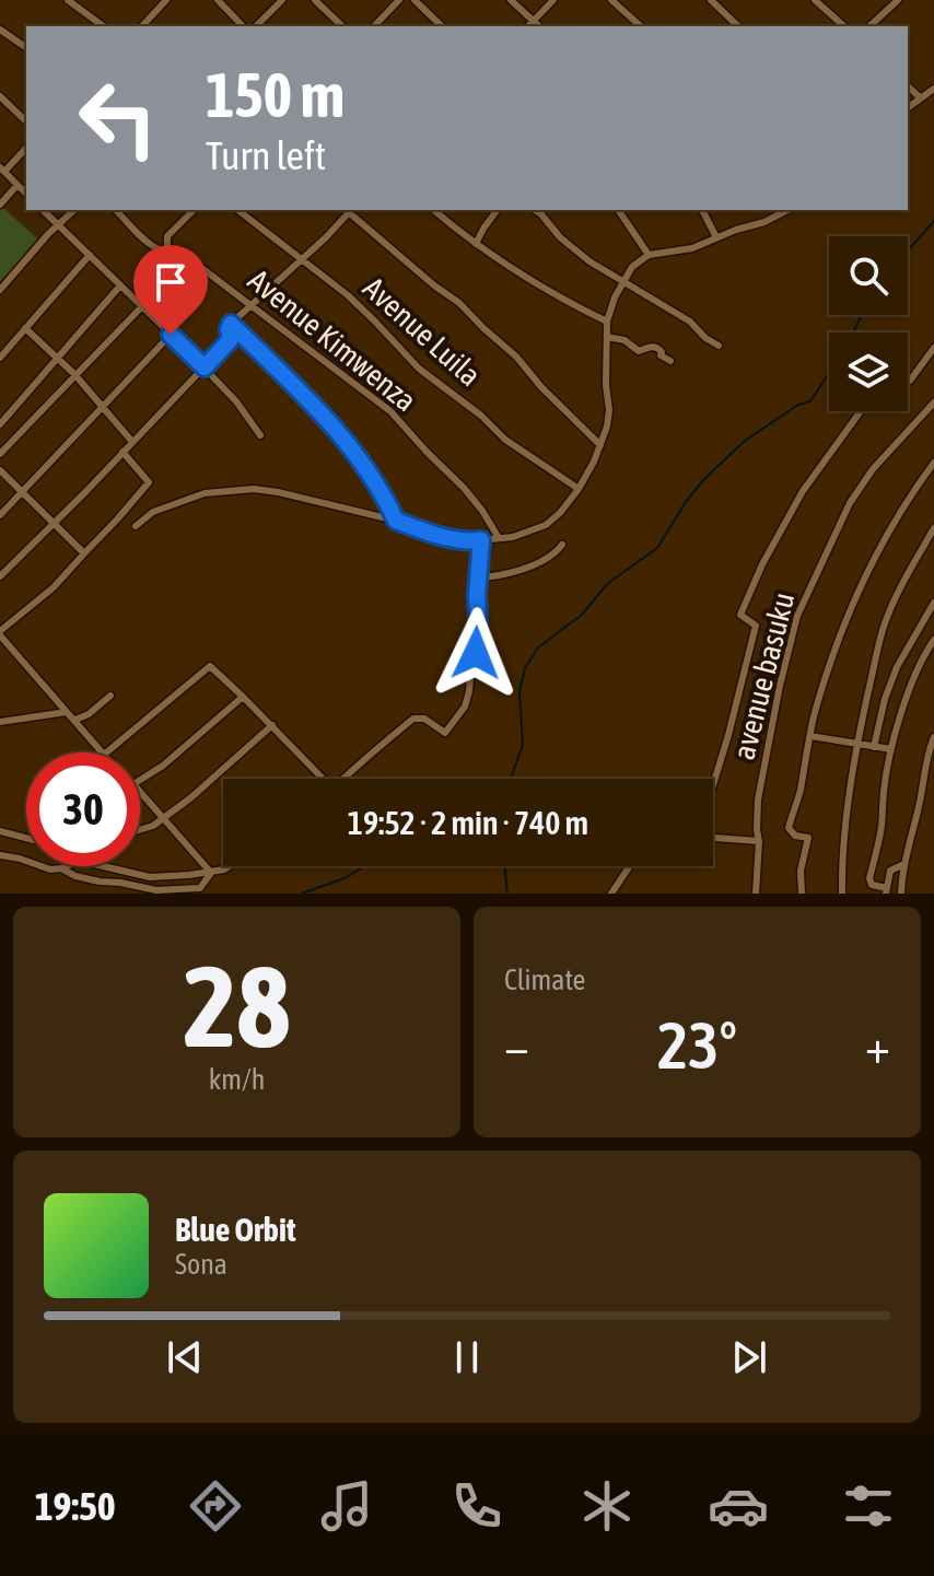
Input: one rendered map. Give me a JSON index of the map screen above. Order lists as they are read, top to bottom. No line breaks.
{"streets":{"street":["Avenue Luila","Avenue Kimwenza","avenue basuku"]},"page":{"turn":["150 m","Turn left"],"limit":"30","trip":"19:52 · 2 min · 740 m","tile":[["28","km/h"],"Climate"],"heat":["−","23°","+"],"song":["Blue Orbit","Sona"],"tabs":"19:50"}}
